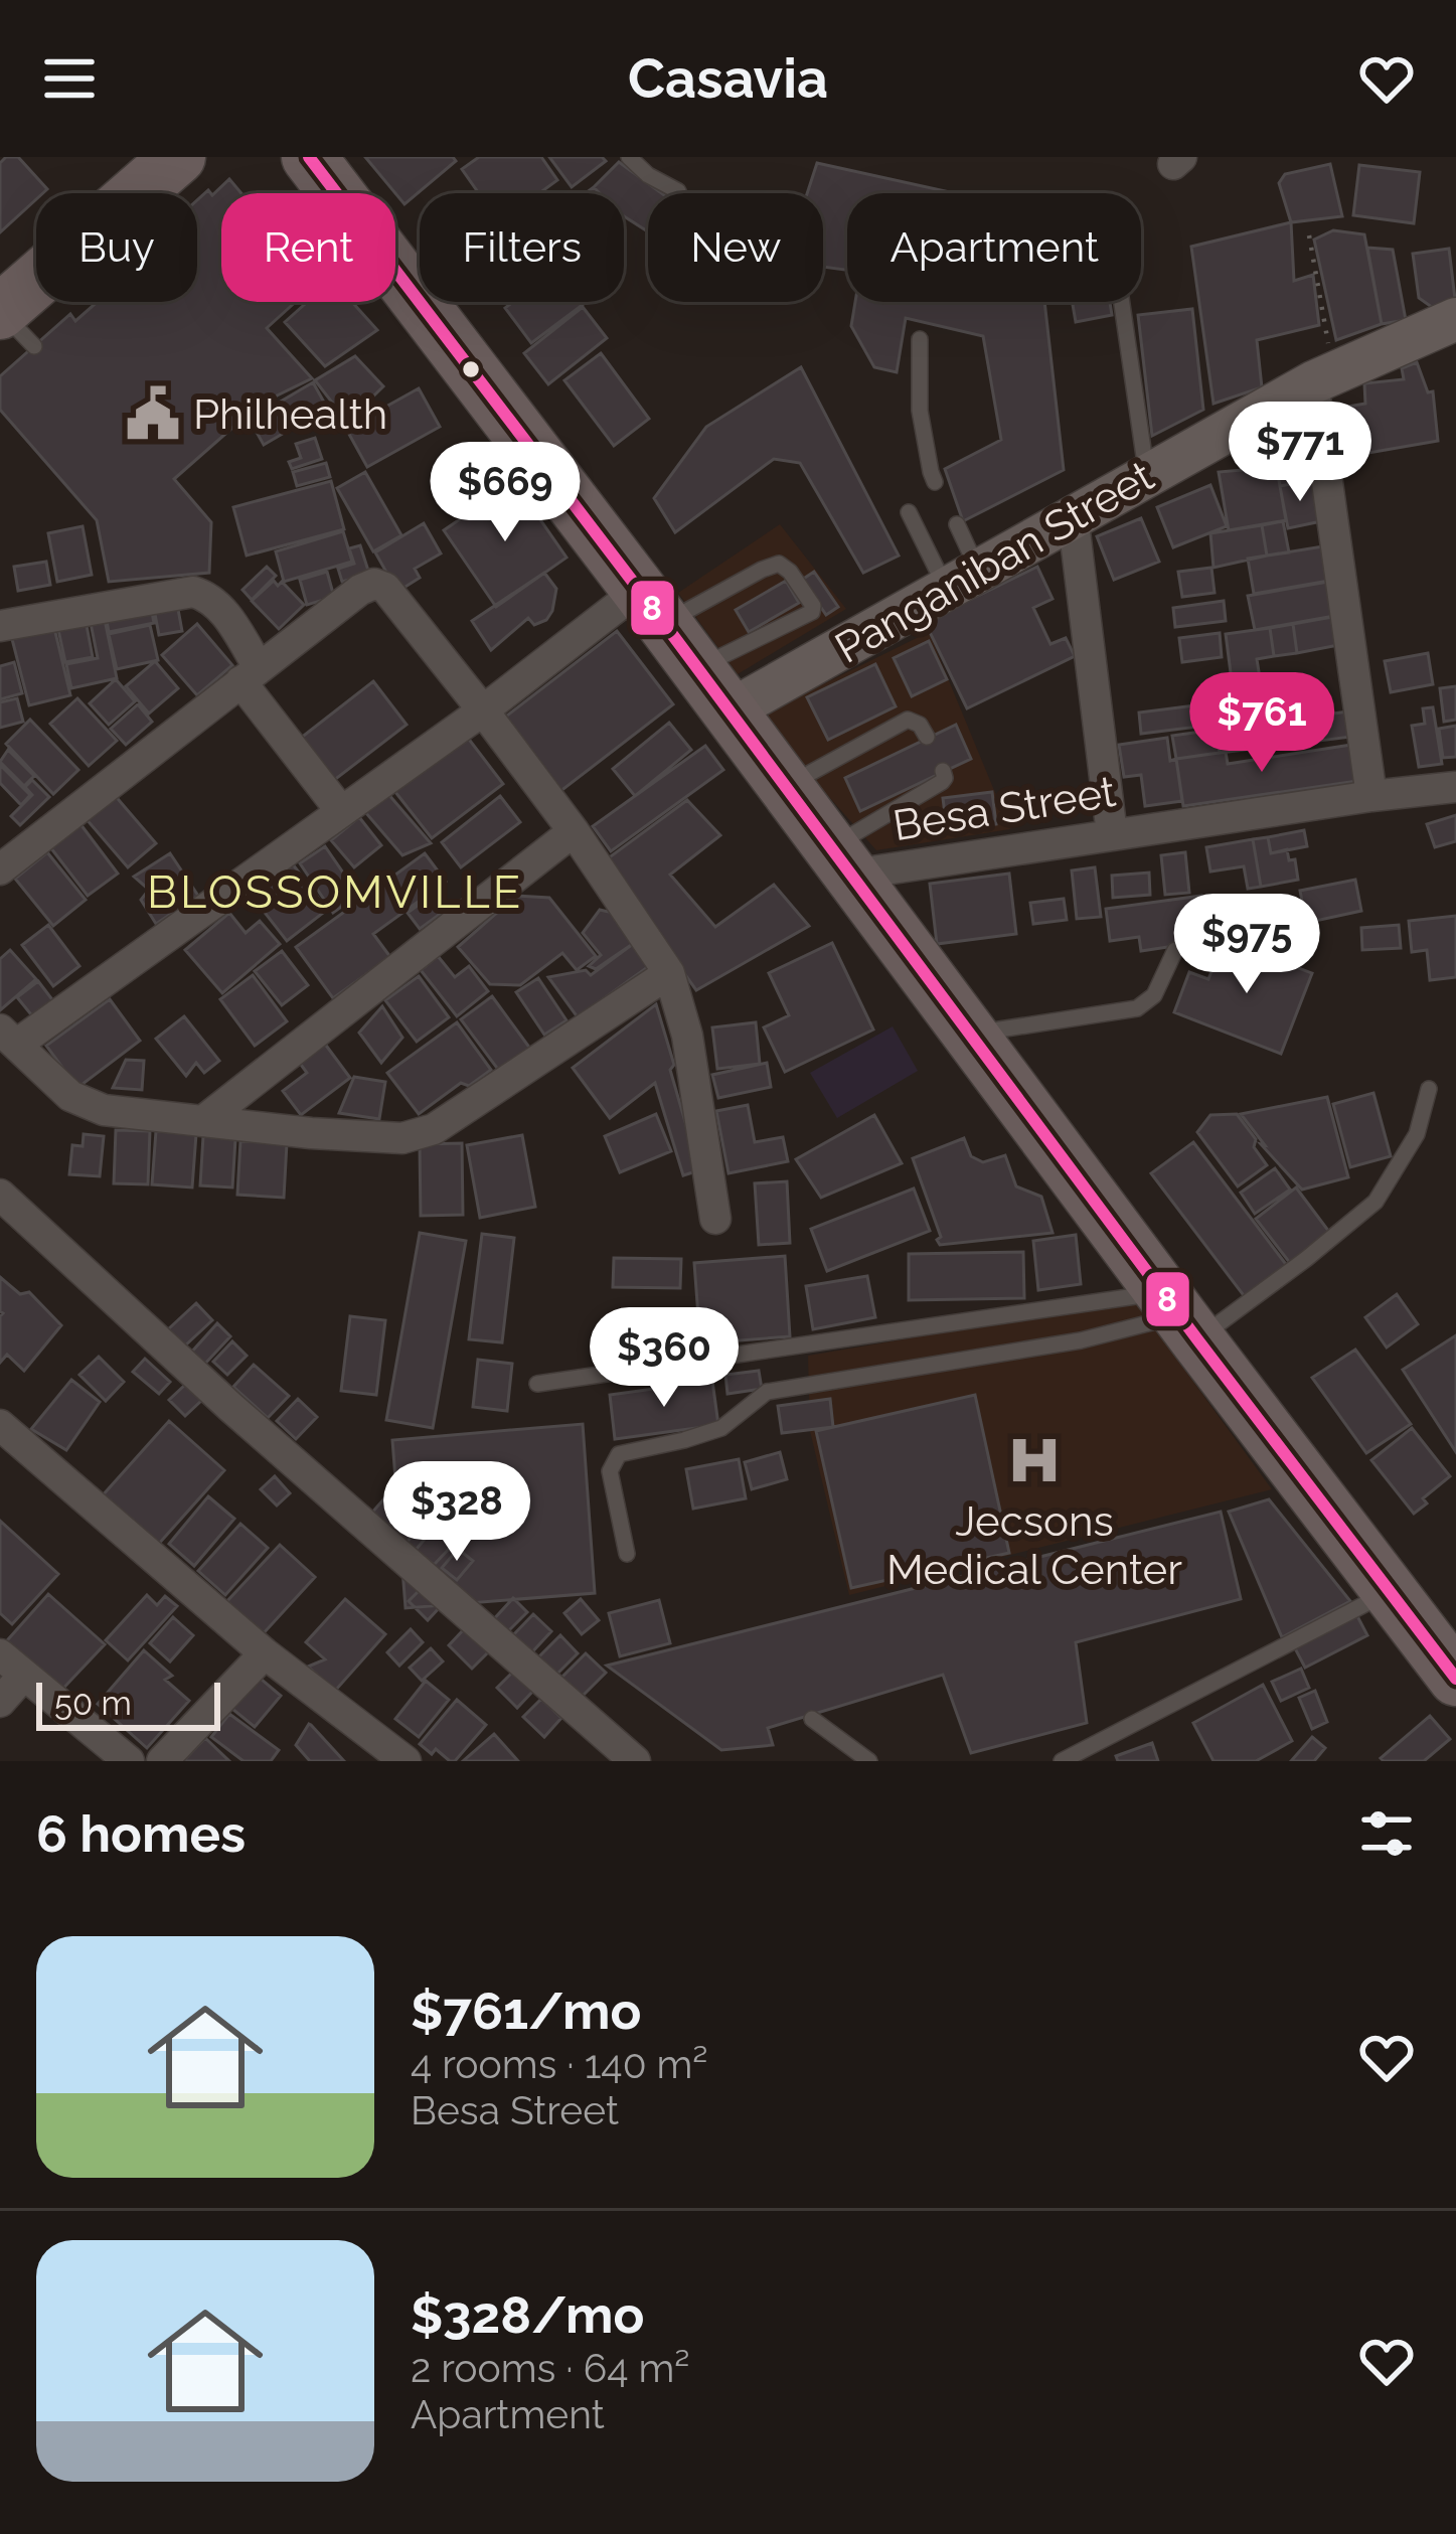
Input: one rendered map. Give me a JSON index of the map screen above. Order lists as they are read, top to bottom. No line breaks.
{"streets":{"street":["Panganiban Street","Besa Street"]},"districts":["BLOSSOMVILLE"],"places":{"public building":["Philhealth"],"hospital":["Jecsons Medical Center"]},"lines":["transit line 8"],"scale_bar":"50 m","page":{"header":"Casavia","chip":["Buy","Rent","Filters","New","Apartment"],"price":["$771","$669","$761","$975","$360","$328"],"scale":"50 m","heading":"6 homes","list":[{"name":"$761/mo","note":"4 rooms · 140 m² · Besa Street"},{"name":"$328/mo","note":"2 rooms · 64 m² · Apartment"}]}}
